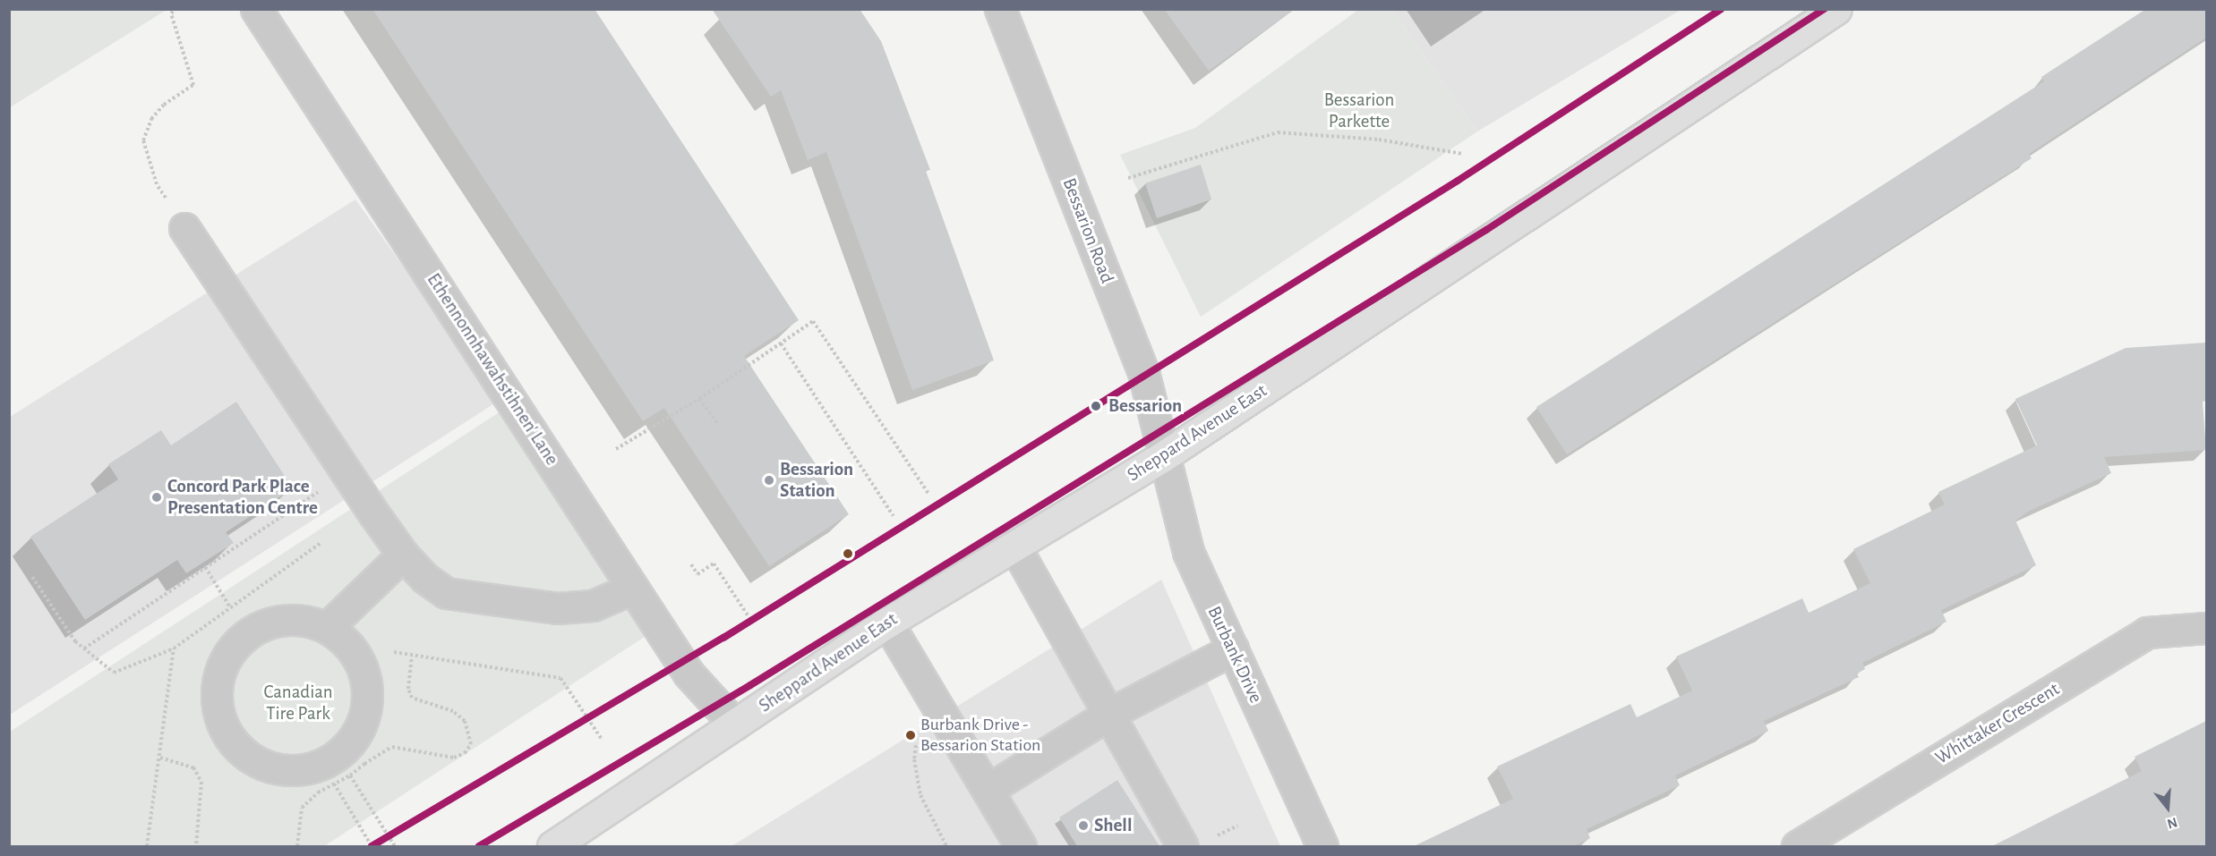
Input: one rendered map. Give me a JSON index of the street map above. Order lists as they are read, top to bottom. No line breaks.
{"streets":{"main road":["Sheppard Avenue East"],"street":["Bessarion Road","Ethennonnhawahstihnen' Lane","Burbank Drive","Whittaker Crescent"]},"crossings":[["Bessarion Road","Sheppard Avenue East"],["Bessarion Road","Burbank Drive"],["Ethennonnhawahstihnen' Lane","Sheppard Avenue East"],["Sheppard Avenue East","Burbank Drive"]],"parks":["Bessarion Parkette","Canadian Tire Park"],"places":["Bessarion","Bessarion Station","Concord Park Place Presentation Centre","Burbank Drive - Bessarion Station","Shell"],"north":"bottom"}
